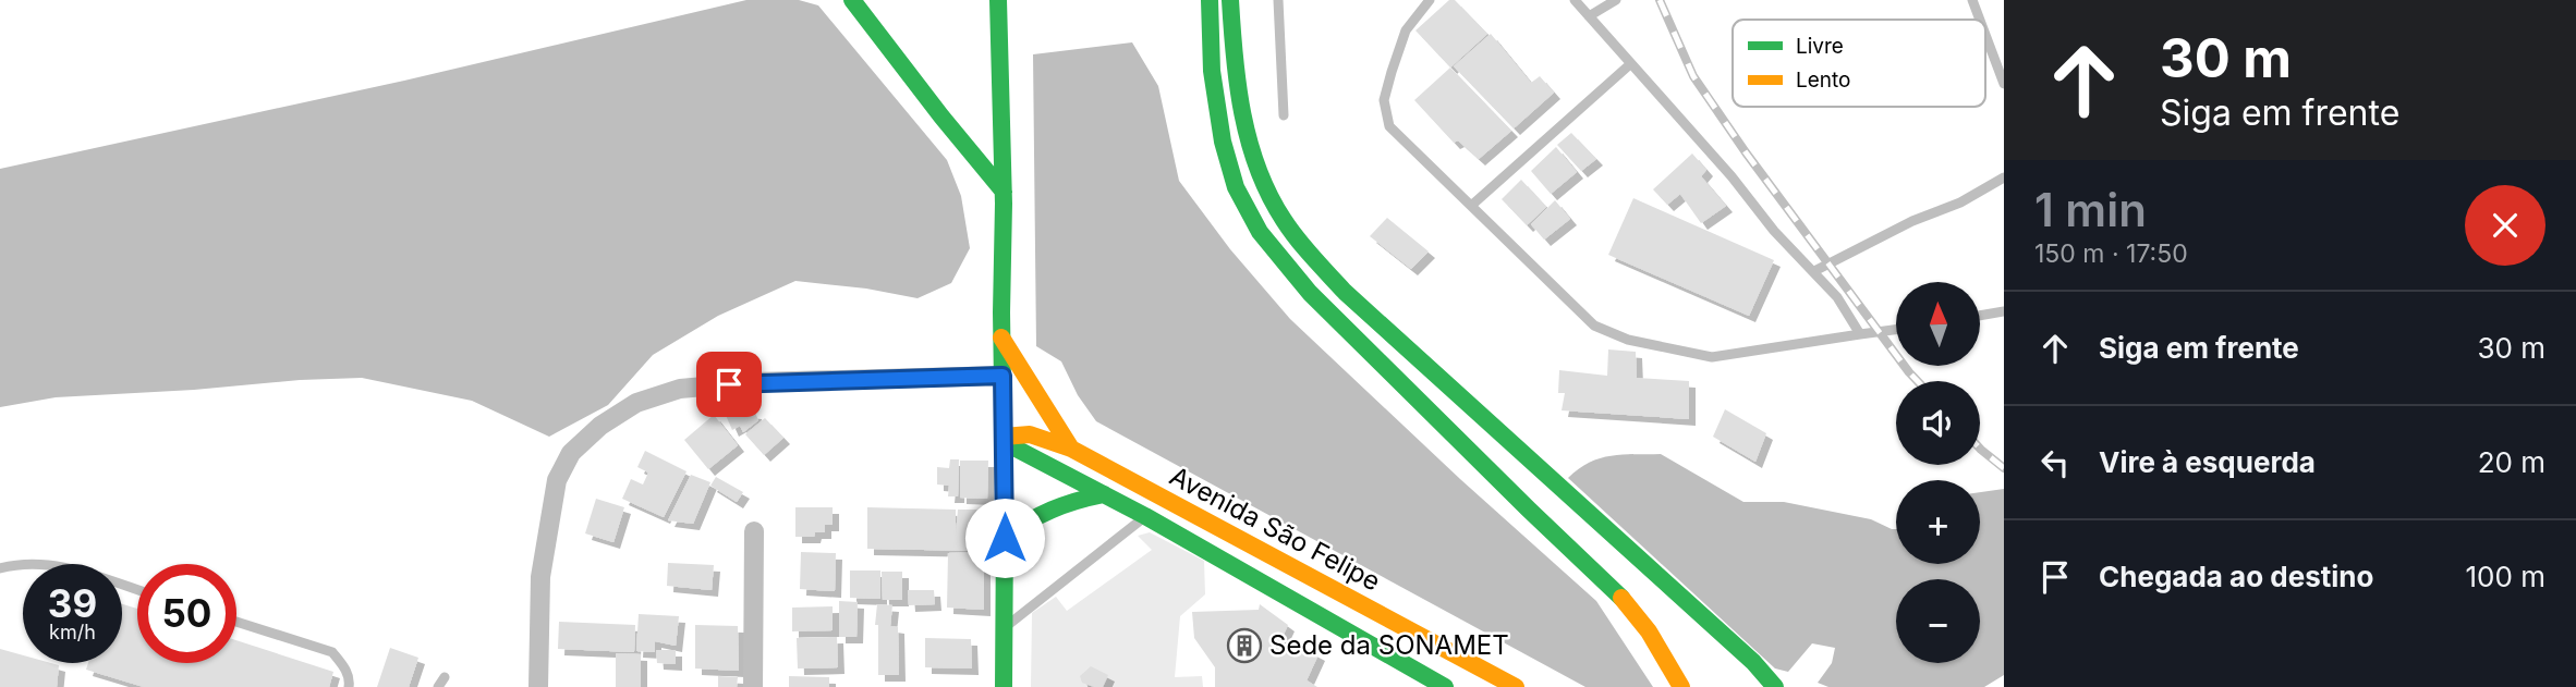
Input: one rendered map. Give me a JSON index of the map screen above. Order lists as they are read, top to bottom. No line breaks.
{"streets":{"main road":["Avenida São Felipe"]},"places":{"building":["Sede da SONAMET"]},"legend":["Livre","Lento"],"north":"top","page":{"turn":["30 m","Siga em frente"],"heading":["1 min","150 m · 17:50"],"map_buttons":["+","−"],"list":[{"name":"Siga em frente","value":"30 m"},{"name":"Vire à esquerda","value":"20 m"},{"name":"Chegada ao destino","value":"100 m"}],"speed":"39 km/h","limit":"50"}}
